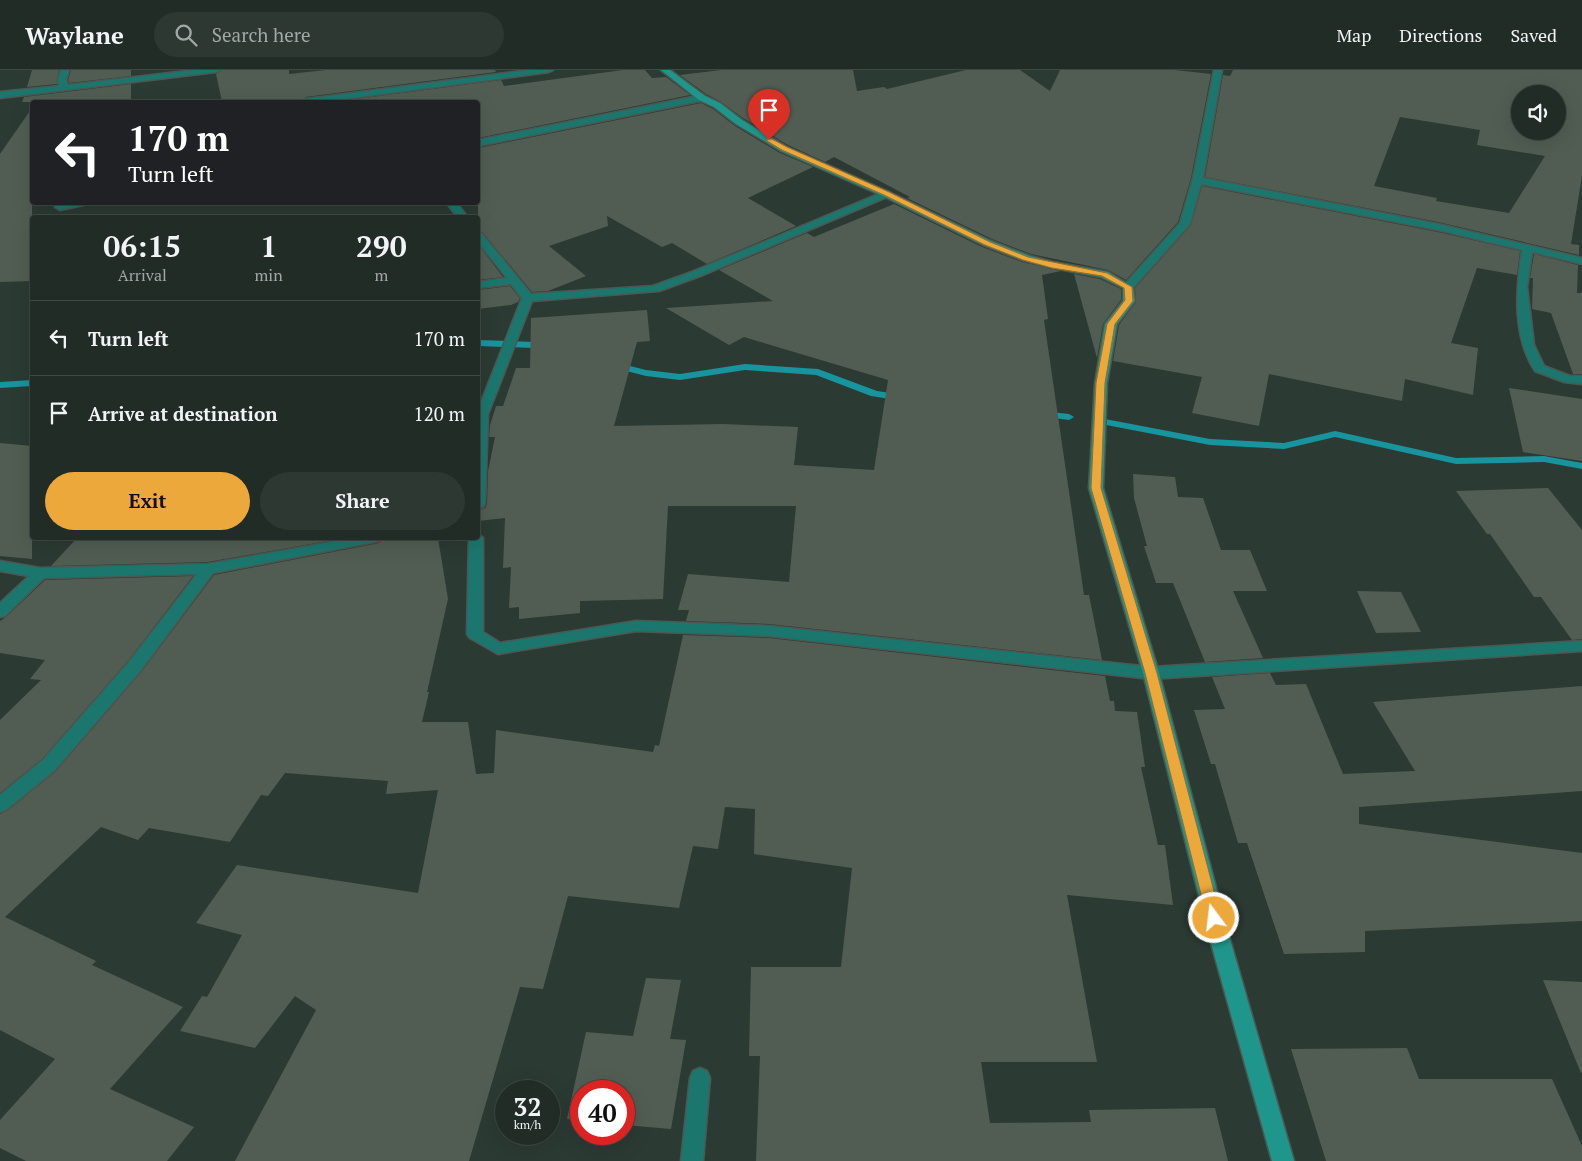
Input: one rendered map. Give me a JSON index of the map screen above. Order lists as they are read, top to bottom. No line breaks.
{"page":{"header":"Waylane","search":"Search here","nav":["Map","Directions","Saved"],"turn":["170 m","Turn left"],"eta":["06:15","Arrival","1","min","290","m"],"list":[{"name":"Turn left","value":"170 m"},{"name":"Arrive at destination","value":"120 m"}],"buttons":["Exit","Share"],"speed":"32 km/h","limit":"40"}}
